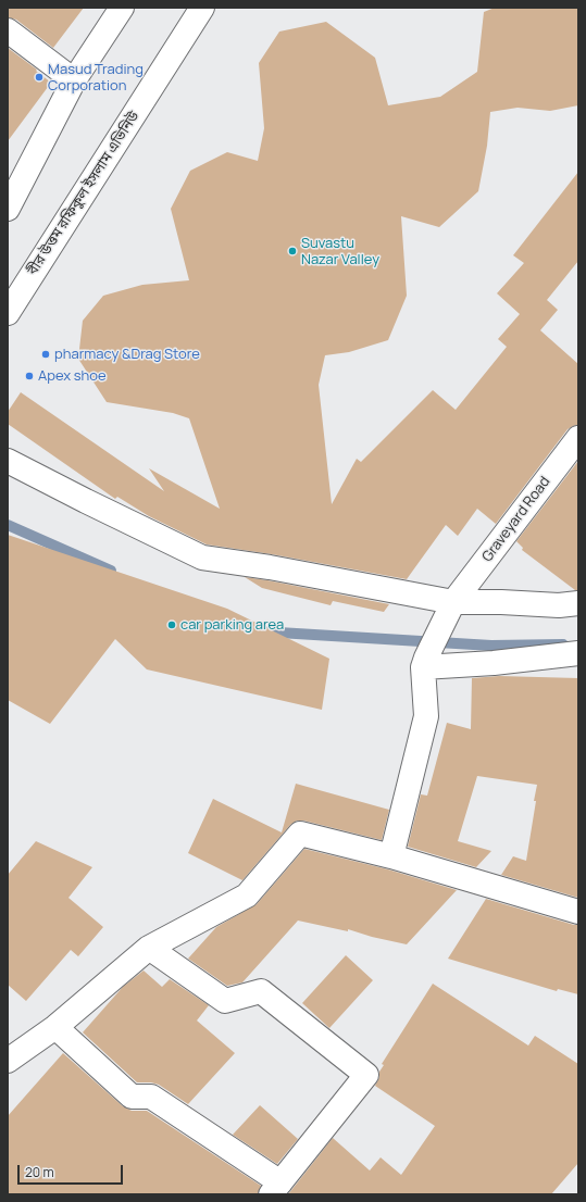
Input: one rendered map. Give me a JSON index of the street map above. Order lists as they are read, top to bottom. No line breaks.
{"streets":{"street":["বীর উত্তম রফিকুল ইসলাম এভিনিউ","Graveyard Road"]},"places":["Masud Trading Corporation","Suvastu Nazar Valley","pharmacy &Drag Store","Apex shoe","car parking area"],"scale_bar":"20 m"}
